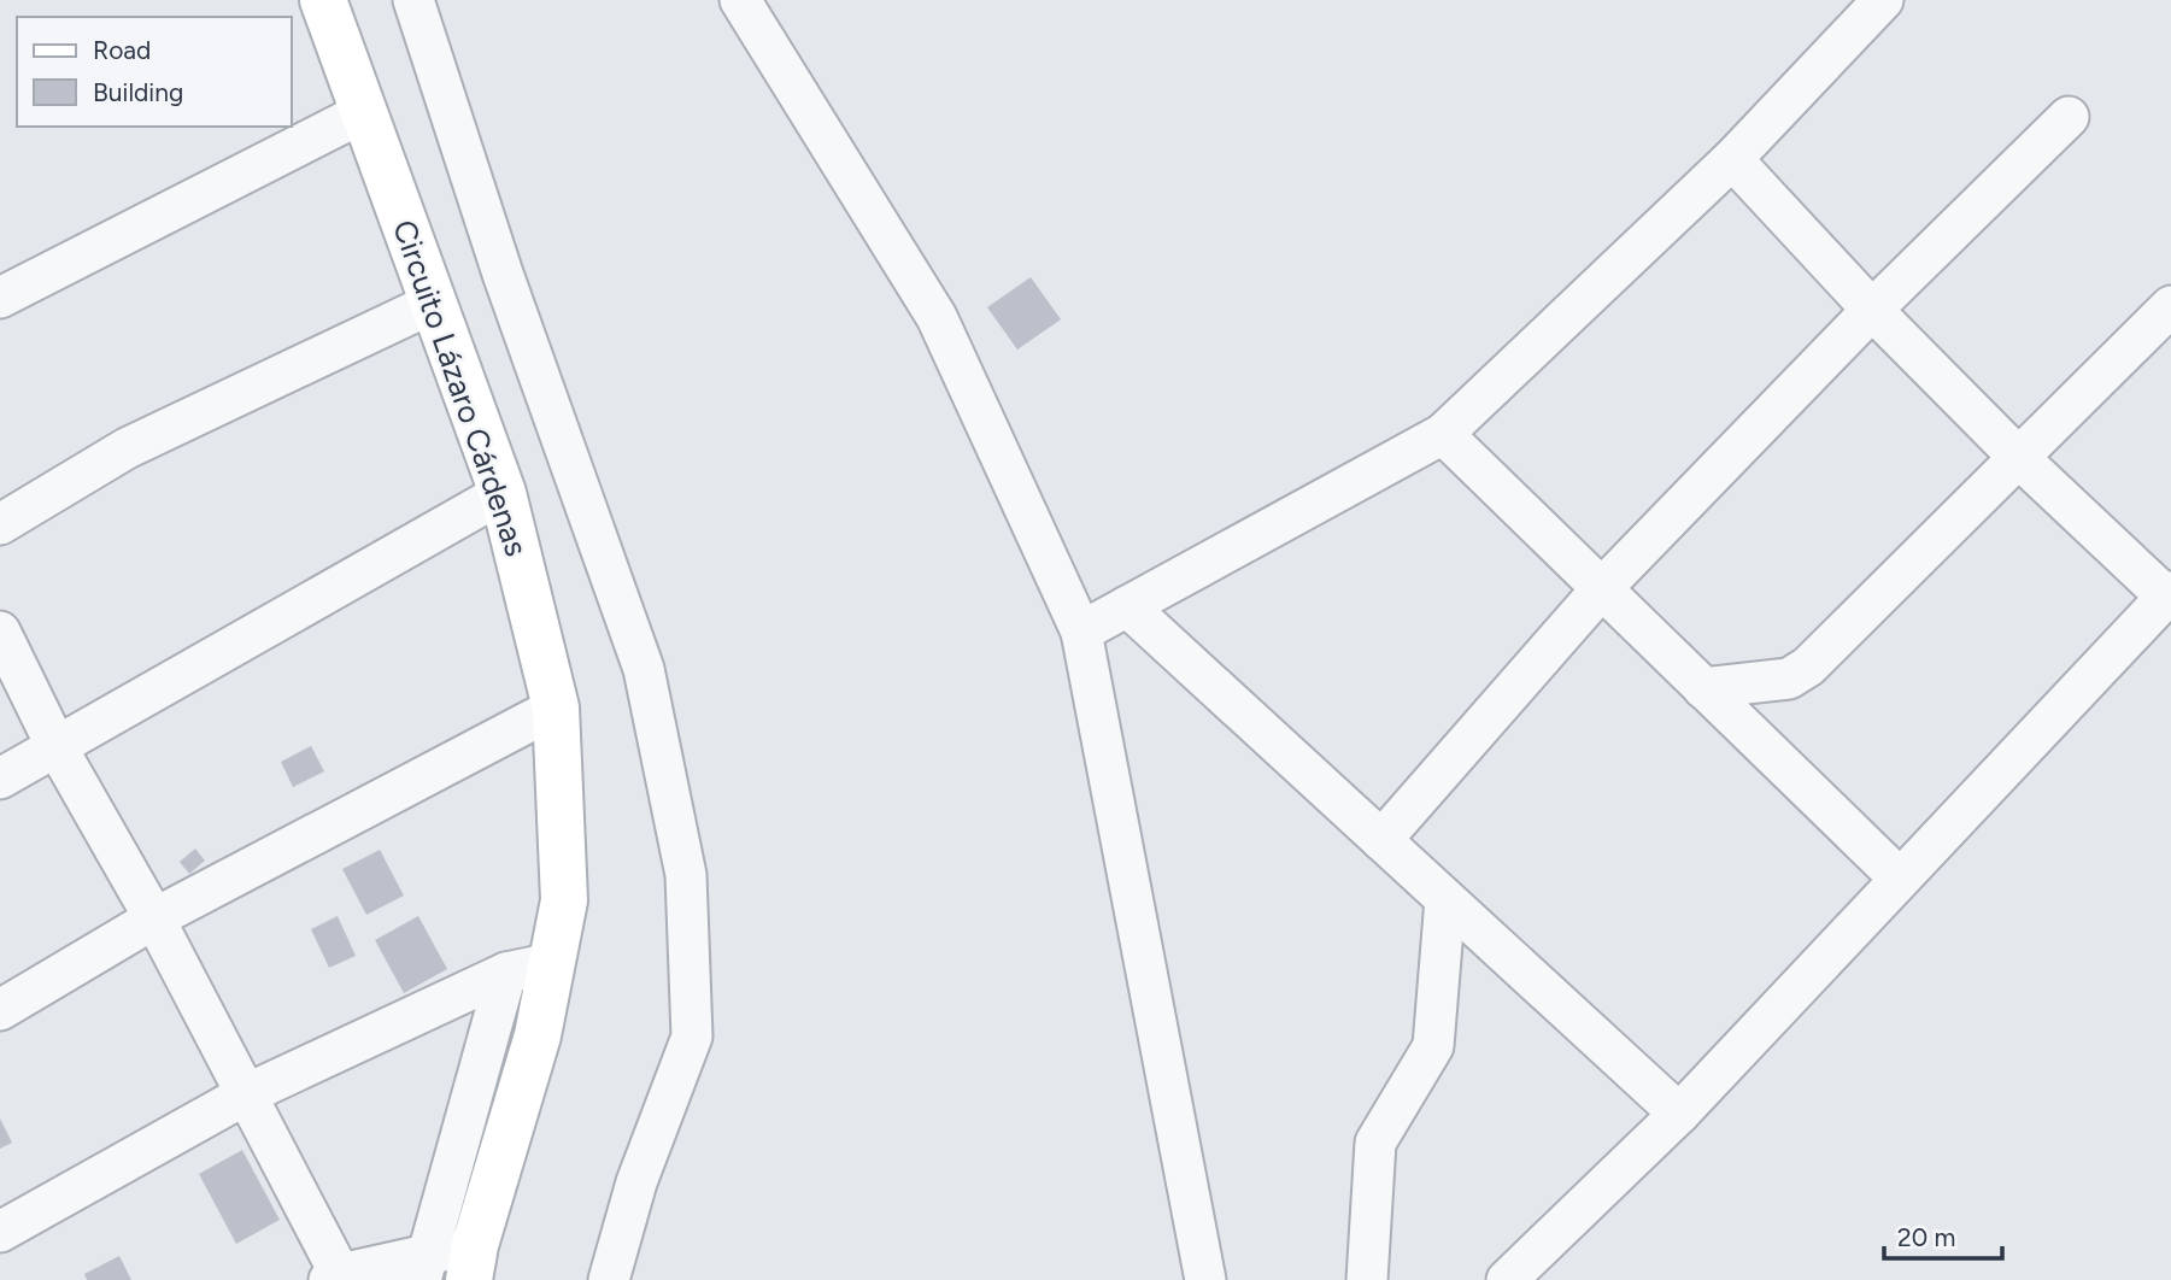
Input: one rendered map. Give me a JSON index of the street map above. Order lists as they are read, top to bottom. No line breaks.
{"streets":{"street":["Circuito Lázaro Cárdenas"]},"legend":["Road","Building"],"scale_bar":"20 m"}
